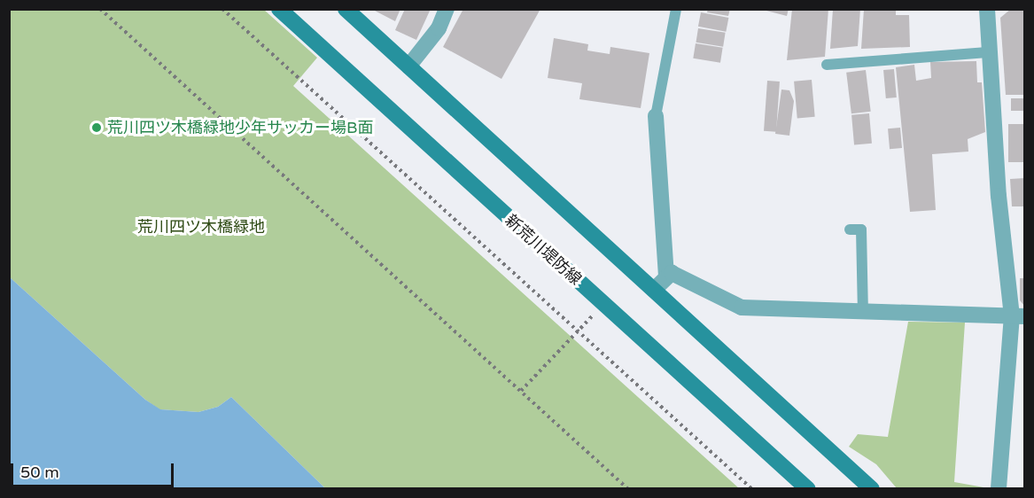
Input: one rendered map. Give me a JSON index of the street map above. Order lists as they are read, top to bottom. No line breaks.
{"streets":{"main road":["新荒川堤防線"]},"parks":["荒川四ツ木橋緑地"],"places":["荒川四ツ木橋緑地少年サッカー場B面"],"scale_bar":"50 m"}
